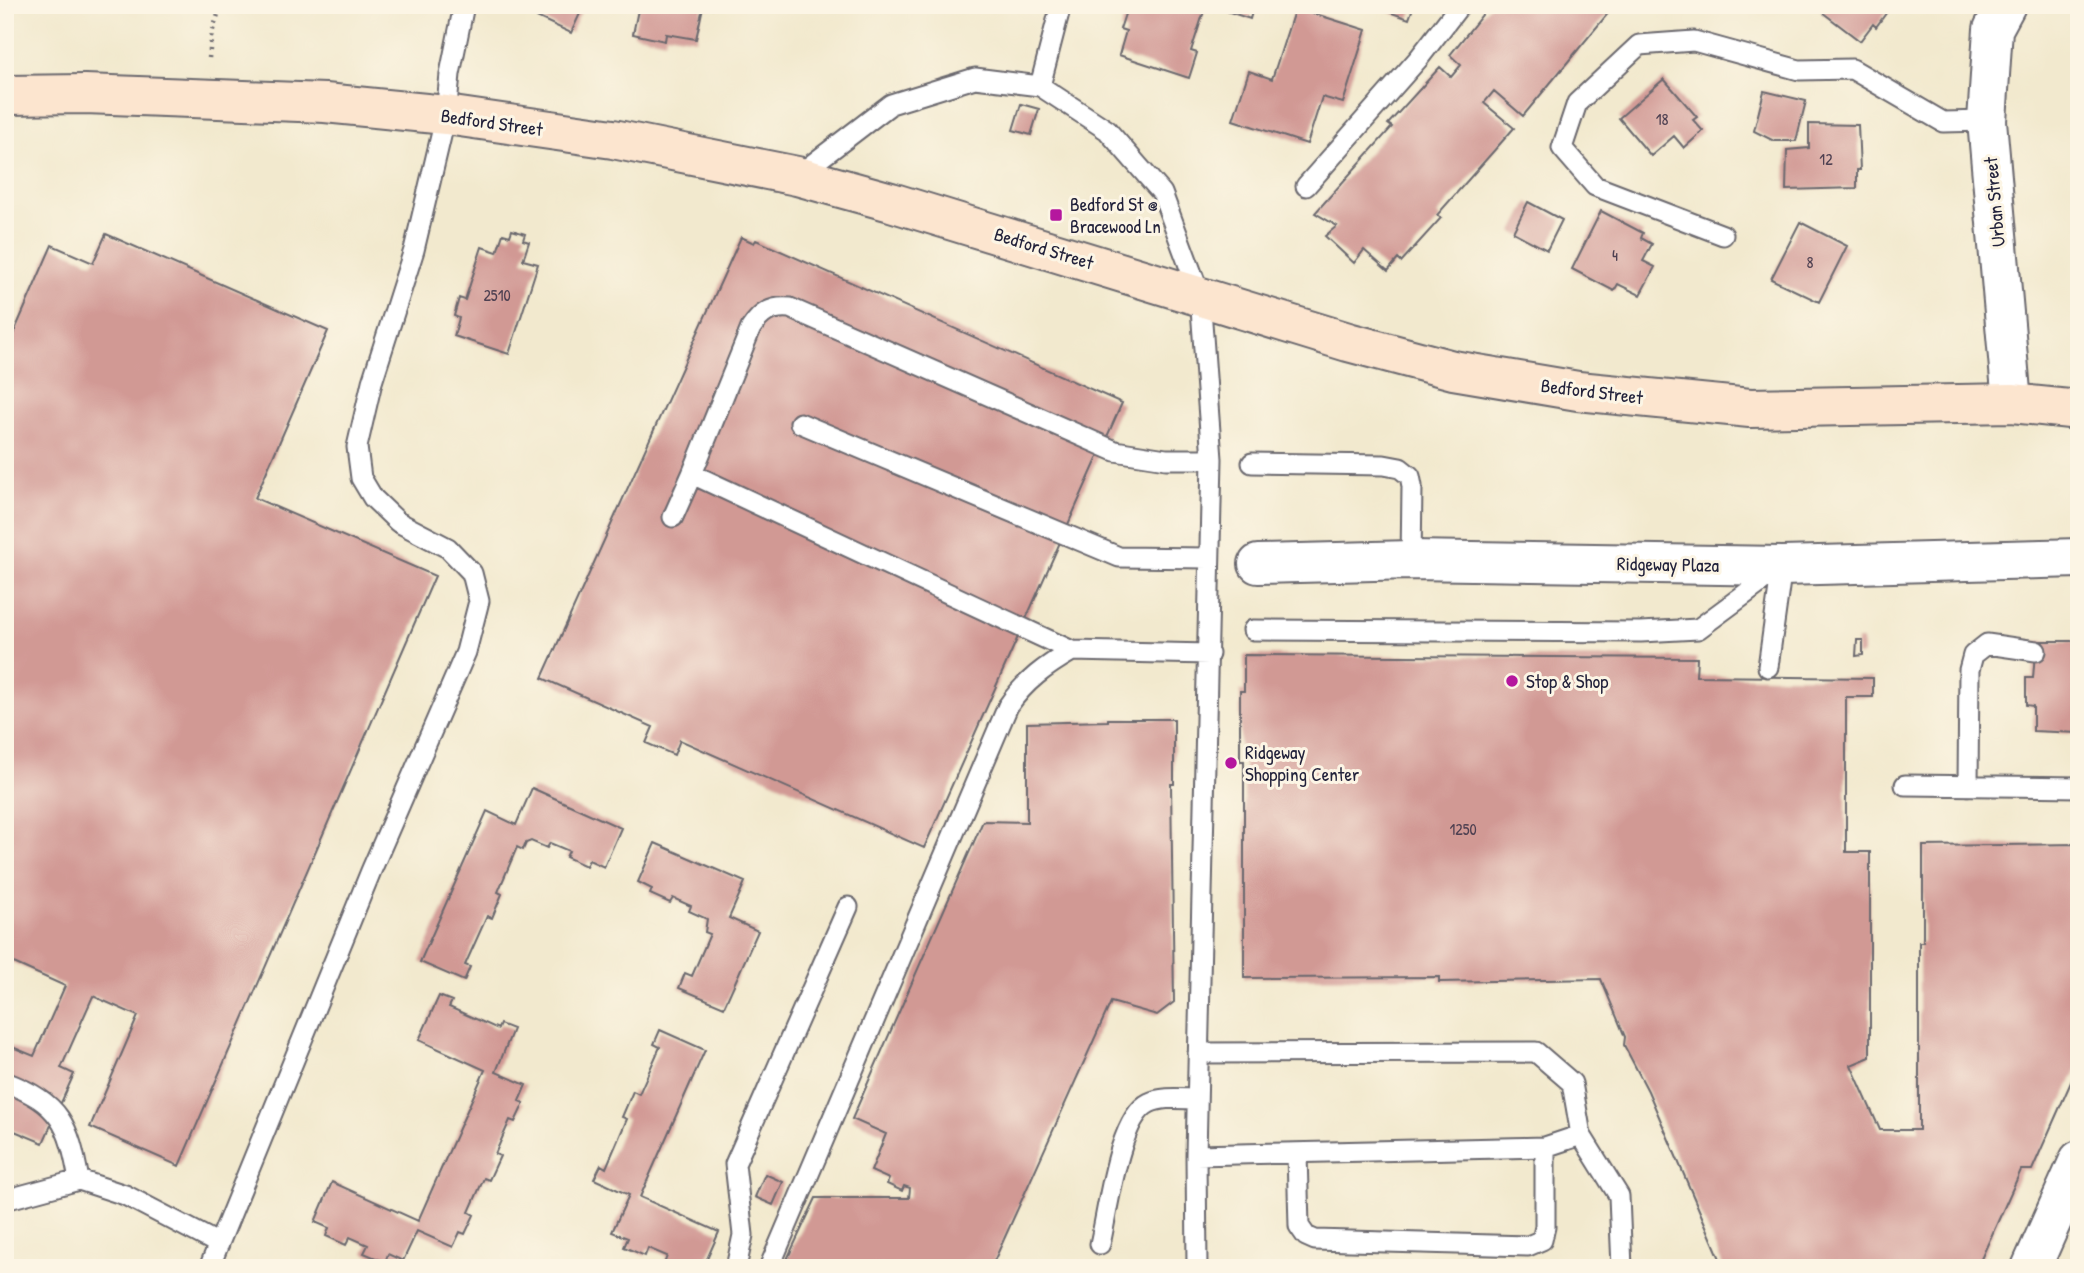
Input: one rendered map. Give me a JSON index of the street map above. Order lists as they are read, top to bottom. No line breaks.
{"streets":{"main road":["Bedford Street"],"street":["Urban Street","Ridgeway Plaza"]},"crossings":[["Bedford Street","Urban Street"]],"places":{"transit":["Bedford St @ Bracewood Ln"],"other":["Stop & Shop","Ridgeway Shopping Center"]},"house_numbers":["18","12","4","8","2510","1250"]}
